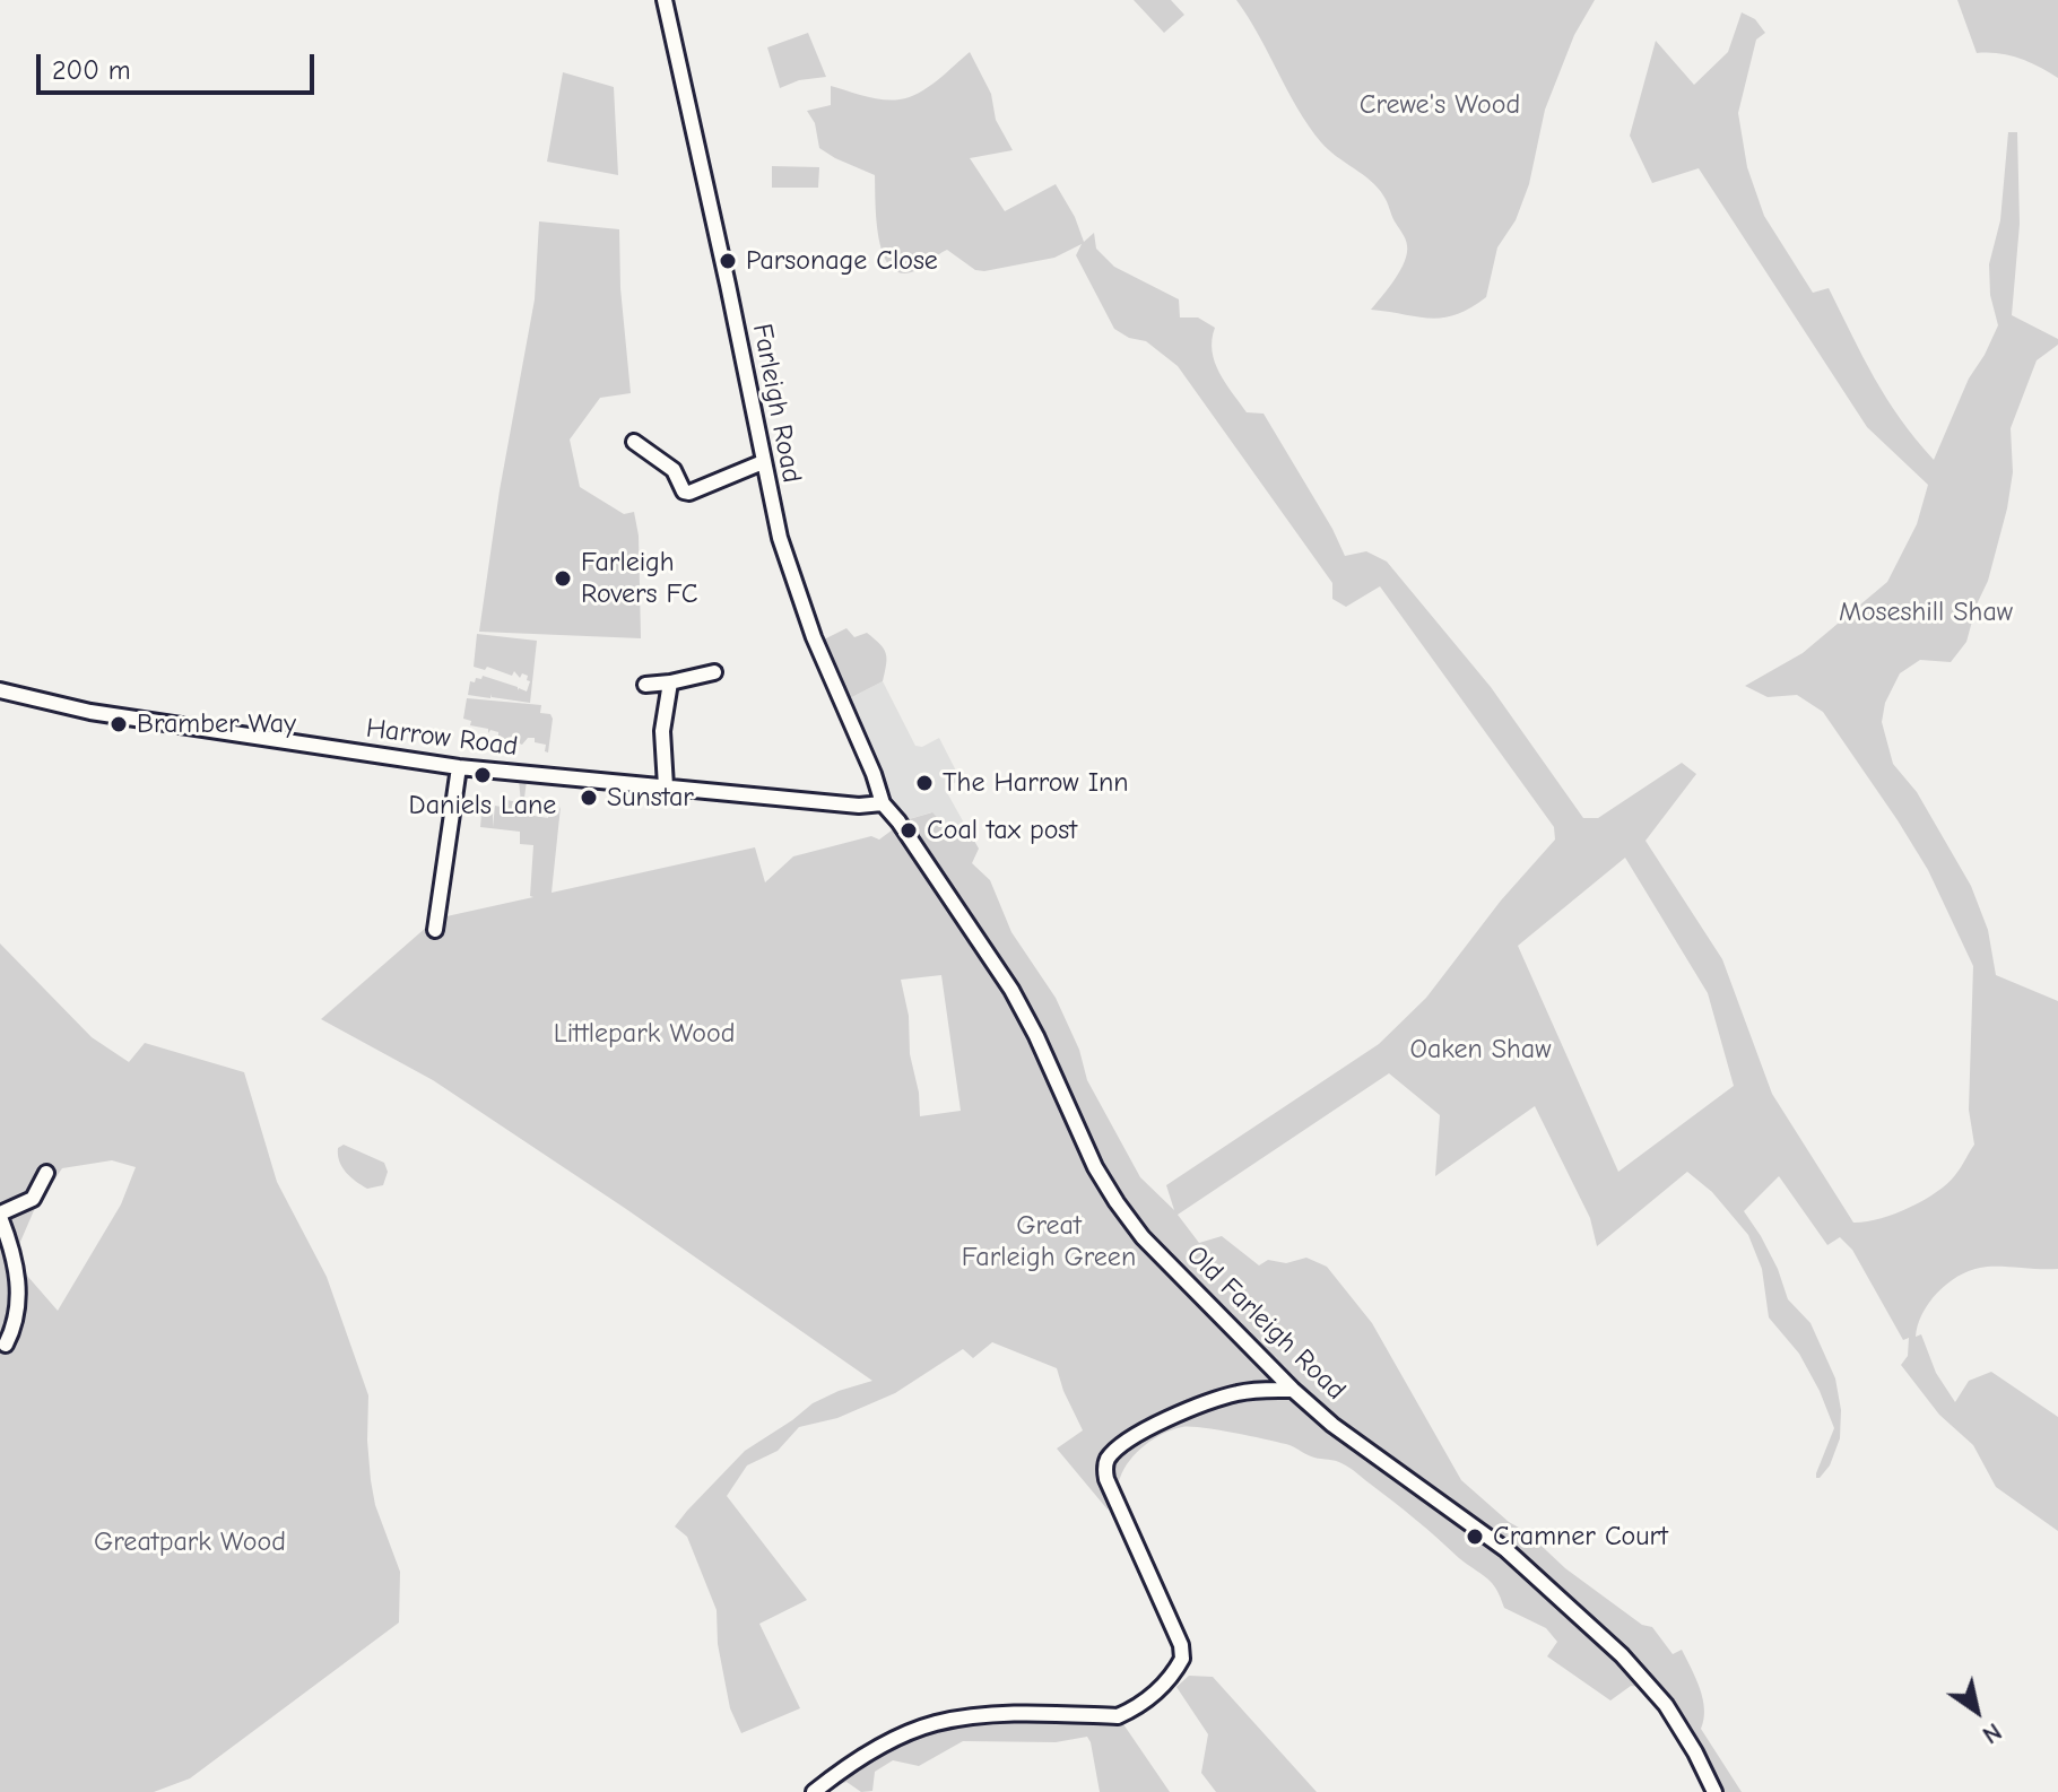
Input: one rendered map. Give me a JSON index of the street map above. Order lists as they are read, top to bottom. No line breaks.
{"streets":{"street":["Farleigh Road","Harrow Road","Old Farleigh Road"]},"crossings":[["Farleigh Road","Harrow Road"],["Farleigh Road","Old Farleigh Road"],["Harrow Road","Old Farleigh Road"]],"parks":["Crewe's Wood","Moseshill Shaw","Littlepark Wood","Oaken Shaw","Great Farleigh Green","Greatpark Wood"],"places":["Parsonage Close","Farleigh Rovers FC","Bramber Way","Daniels Lane","The Harrow Inn","Sunstar","Coal tax post","Cramner Court"],"scale_bar":"200 m","north":"bottom right"}
